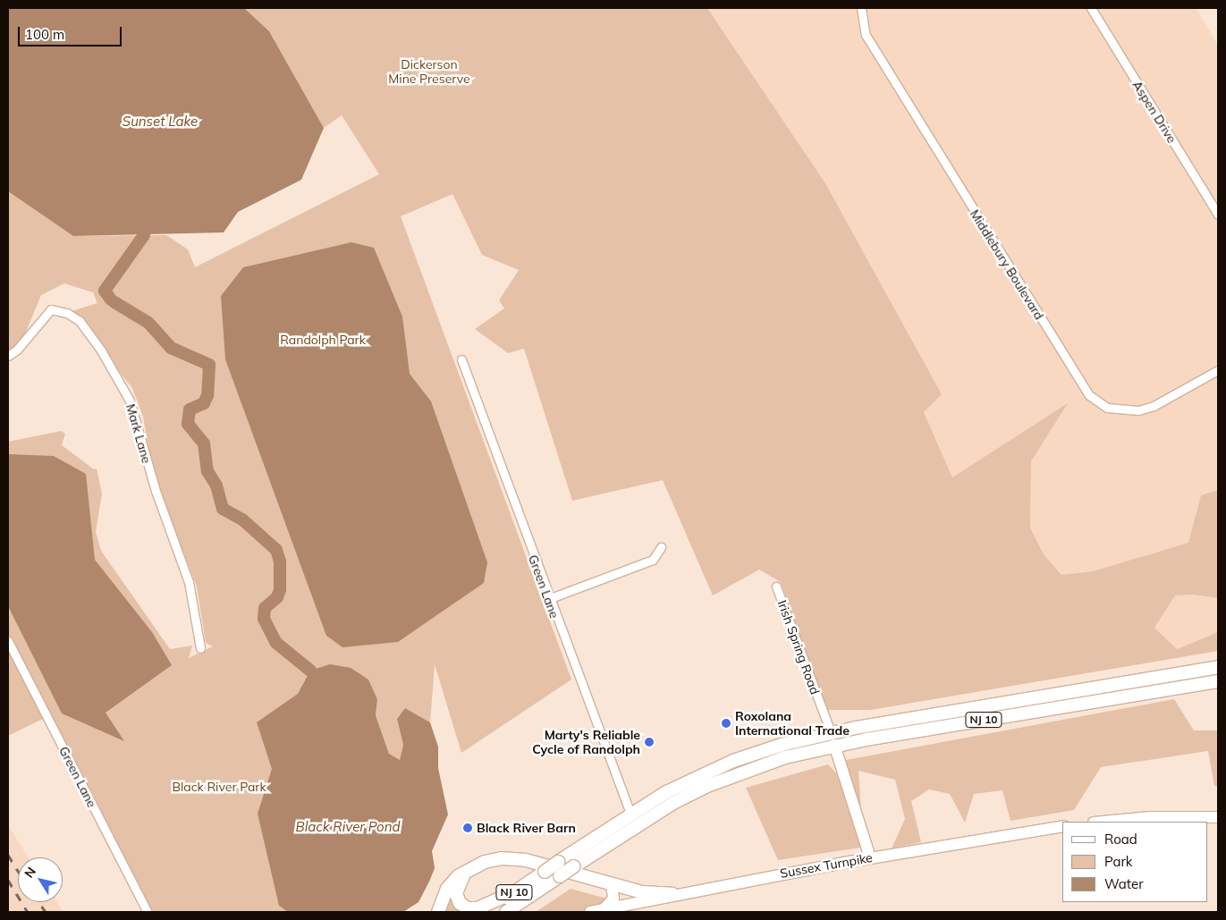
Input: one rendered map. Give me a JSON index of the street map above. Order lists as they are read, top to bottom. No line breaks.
{"streets":{"highway":["NJ 10"],"main road":["Irish Spring Road","Sussex Turnpike"],"street":["Aspen Drive","Middlebury Boulevard","Mark Lane","Green Lane"]},"crossings":[["Green Lane","NJ 10"],["Irish Spring Road","NJ 10"],["Irish Spring Road","Sussex Turnpike"]],"water":["Sunset Lake","Black River Pond"],"parks":["Dickerson Mine Preserve","Randolph Park","Black River Park"],"places":["Roxolana International Trade","Marty's Reliable Cycle of Randolph","Black River Barn"],"legend":["Road","Park","Water"],"scale_bar":"100 m","north":"top left"}
